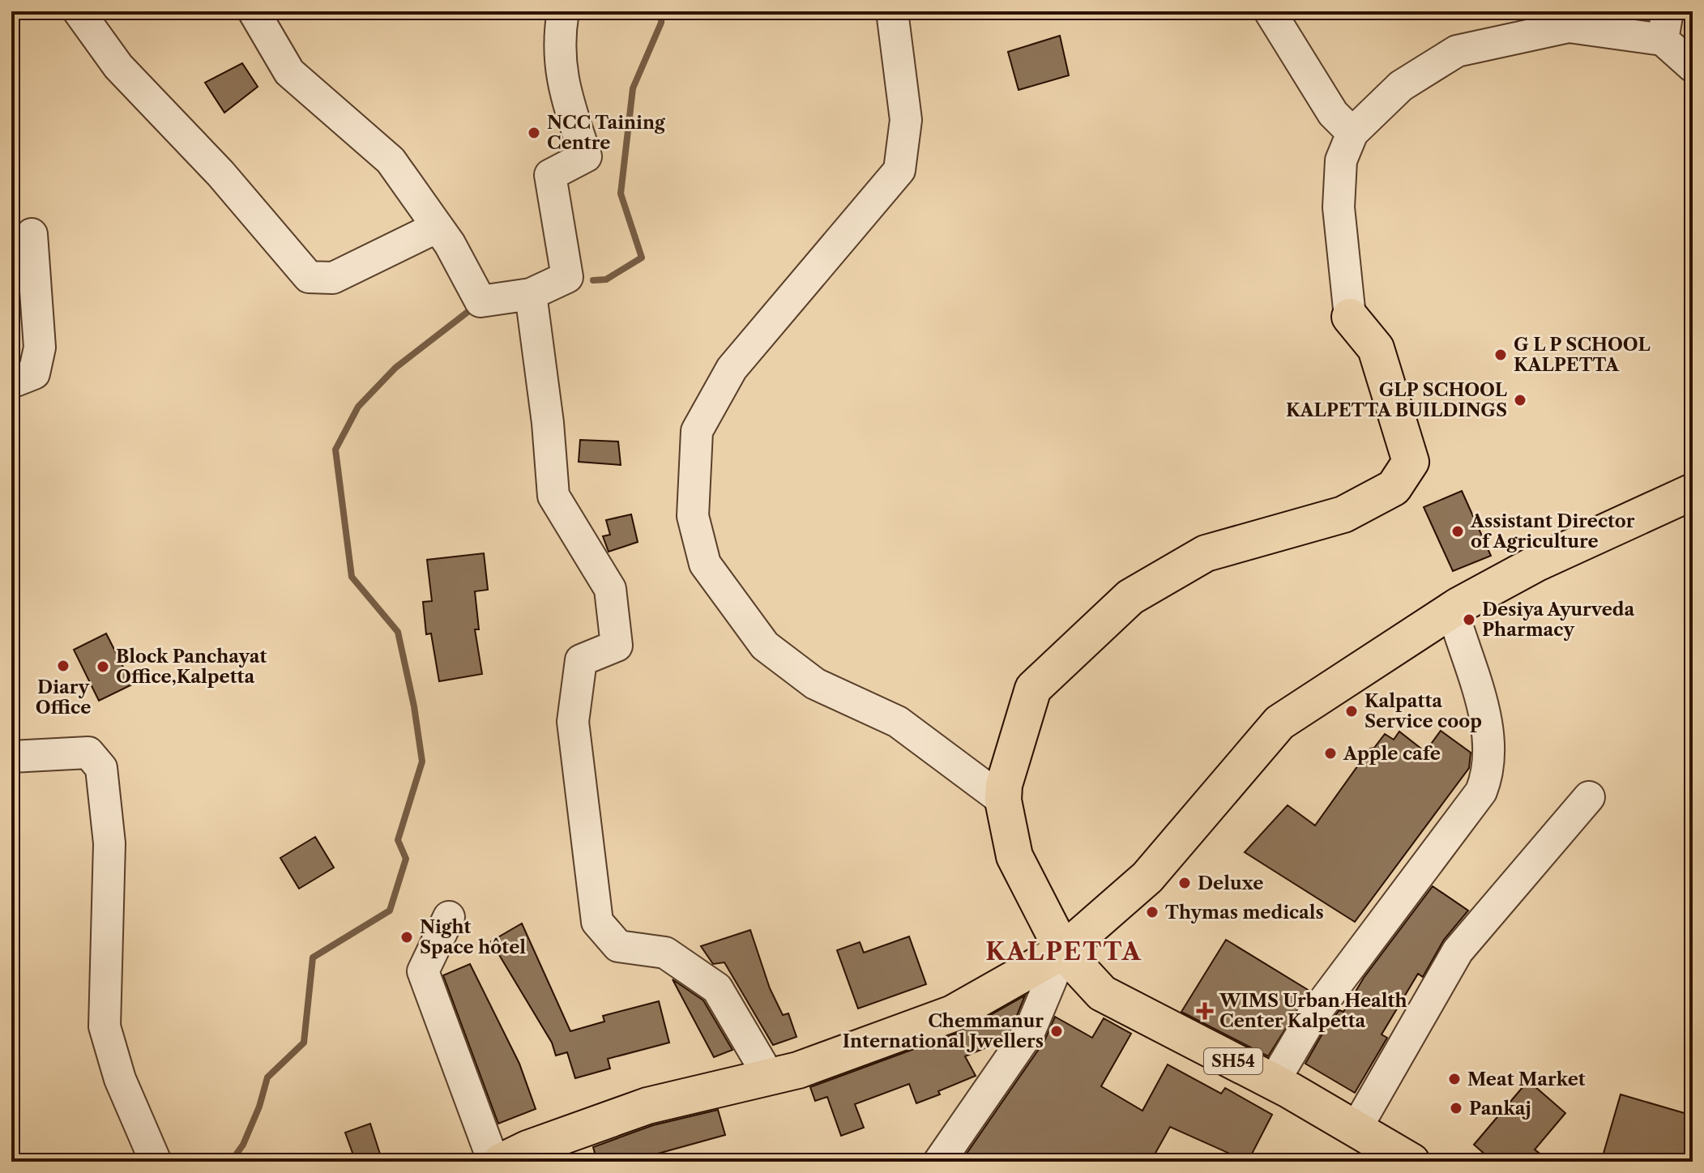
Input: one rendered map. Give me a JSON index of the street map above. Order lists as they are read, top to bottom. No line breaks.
{"streets":{"main road":["SH54"]},"districts":["KALPETTA"],"places":{"other":["NCC Taining Centre","G L P SCHOOL KALPETTA","GLP SCHOOL KALPETTA BUILDINGS","Assistant Director of Agriculture","Desiya Ayurveda Pharmacy","Diary Office","Block Panchayat Office,Kalpetta","Kalpatta Service coop","Apple cafe","Deluxe","Thymas medicals","Night Space hôtel","Chemmanur International Jwellers","Meat Market","Pankaj"],"health":["WIMS Urban Health Center Kalpetta"]}}
